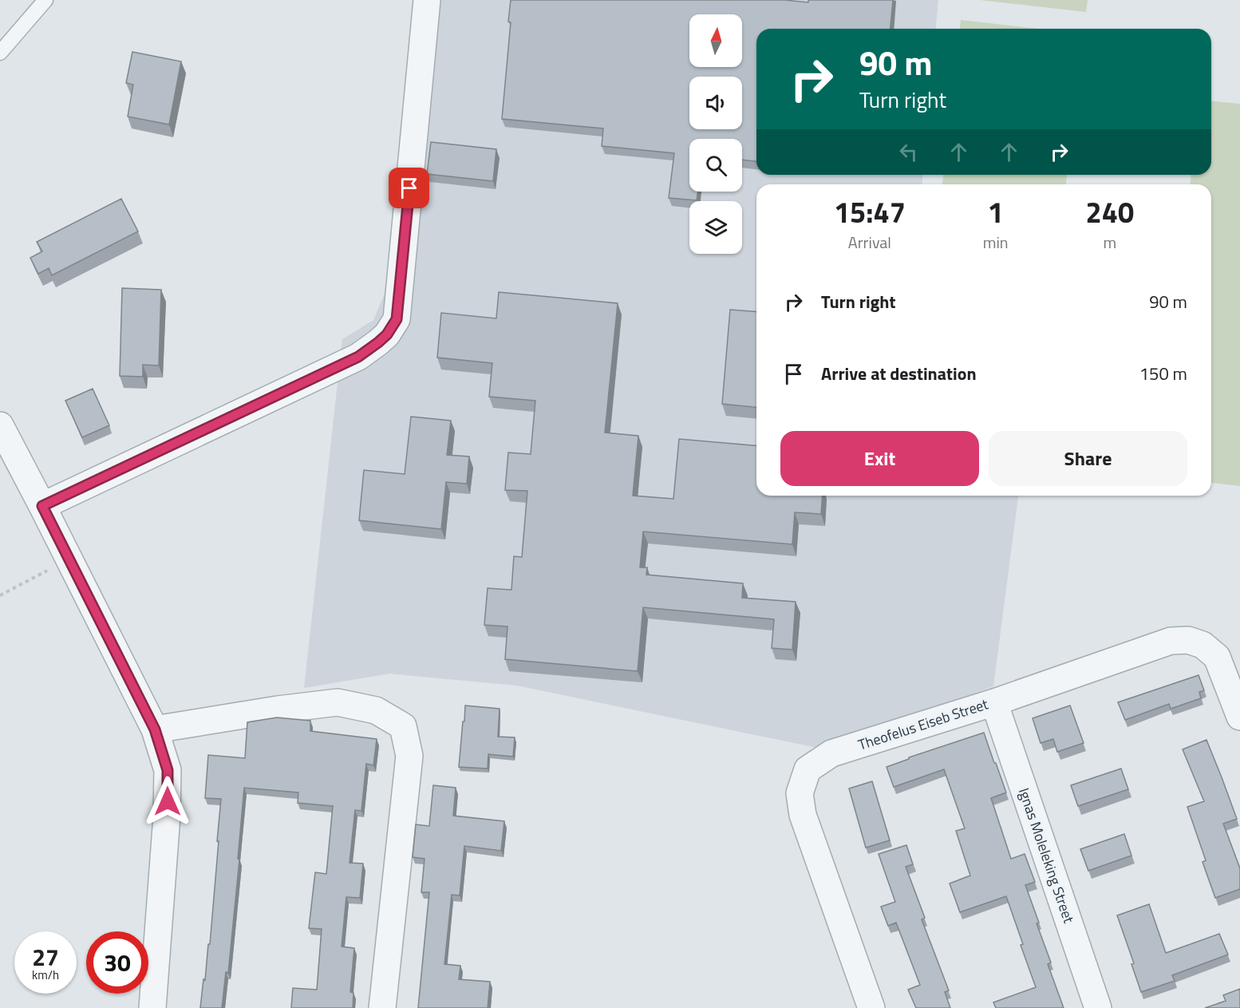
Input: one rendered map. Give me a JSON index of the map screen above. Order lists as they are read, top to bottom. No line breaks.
{"streets":{"street":["Theofelus Eiseb Street","Ignas Moleleking Street"]},"crossings":[["Theofelus Eiseb Street","Ignas Moleleking Street"]],"north":"top","page":{"turn":["90 m","Turn right"],"eta":["15:47","Arrival","1","min","240","m"],"list":[{"name":"Turn right","value":"90 m"},{"name":"Arrive at destination","value":"150 m"}],"buttons":["Exit","Share"],"speed":"27 km/h","limit":"30"}}
